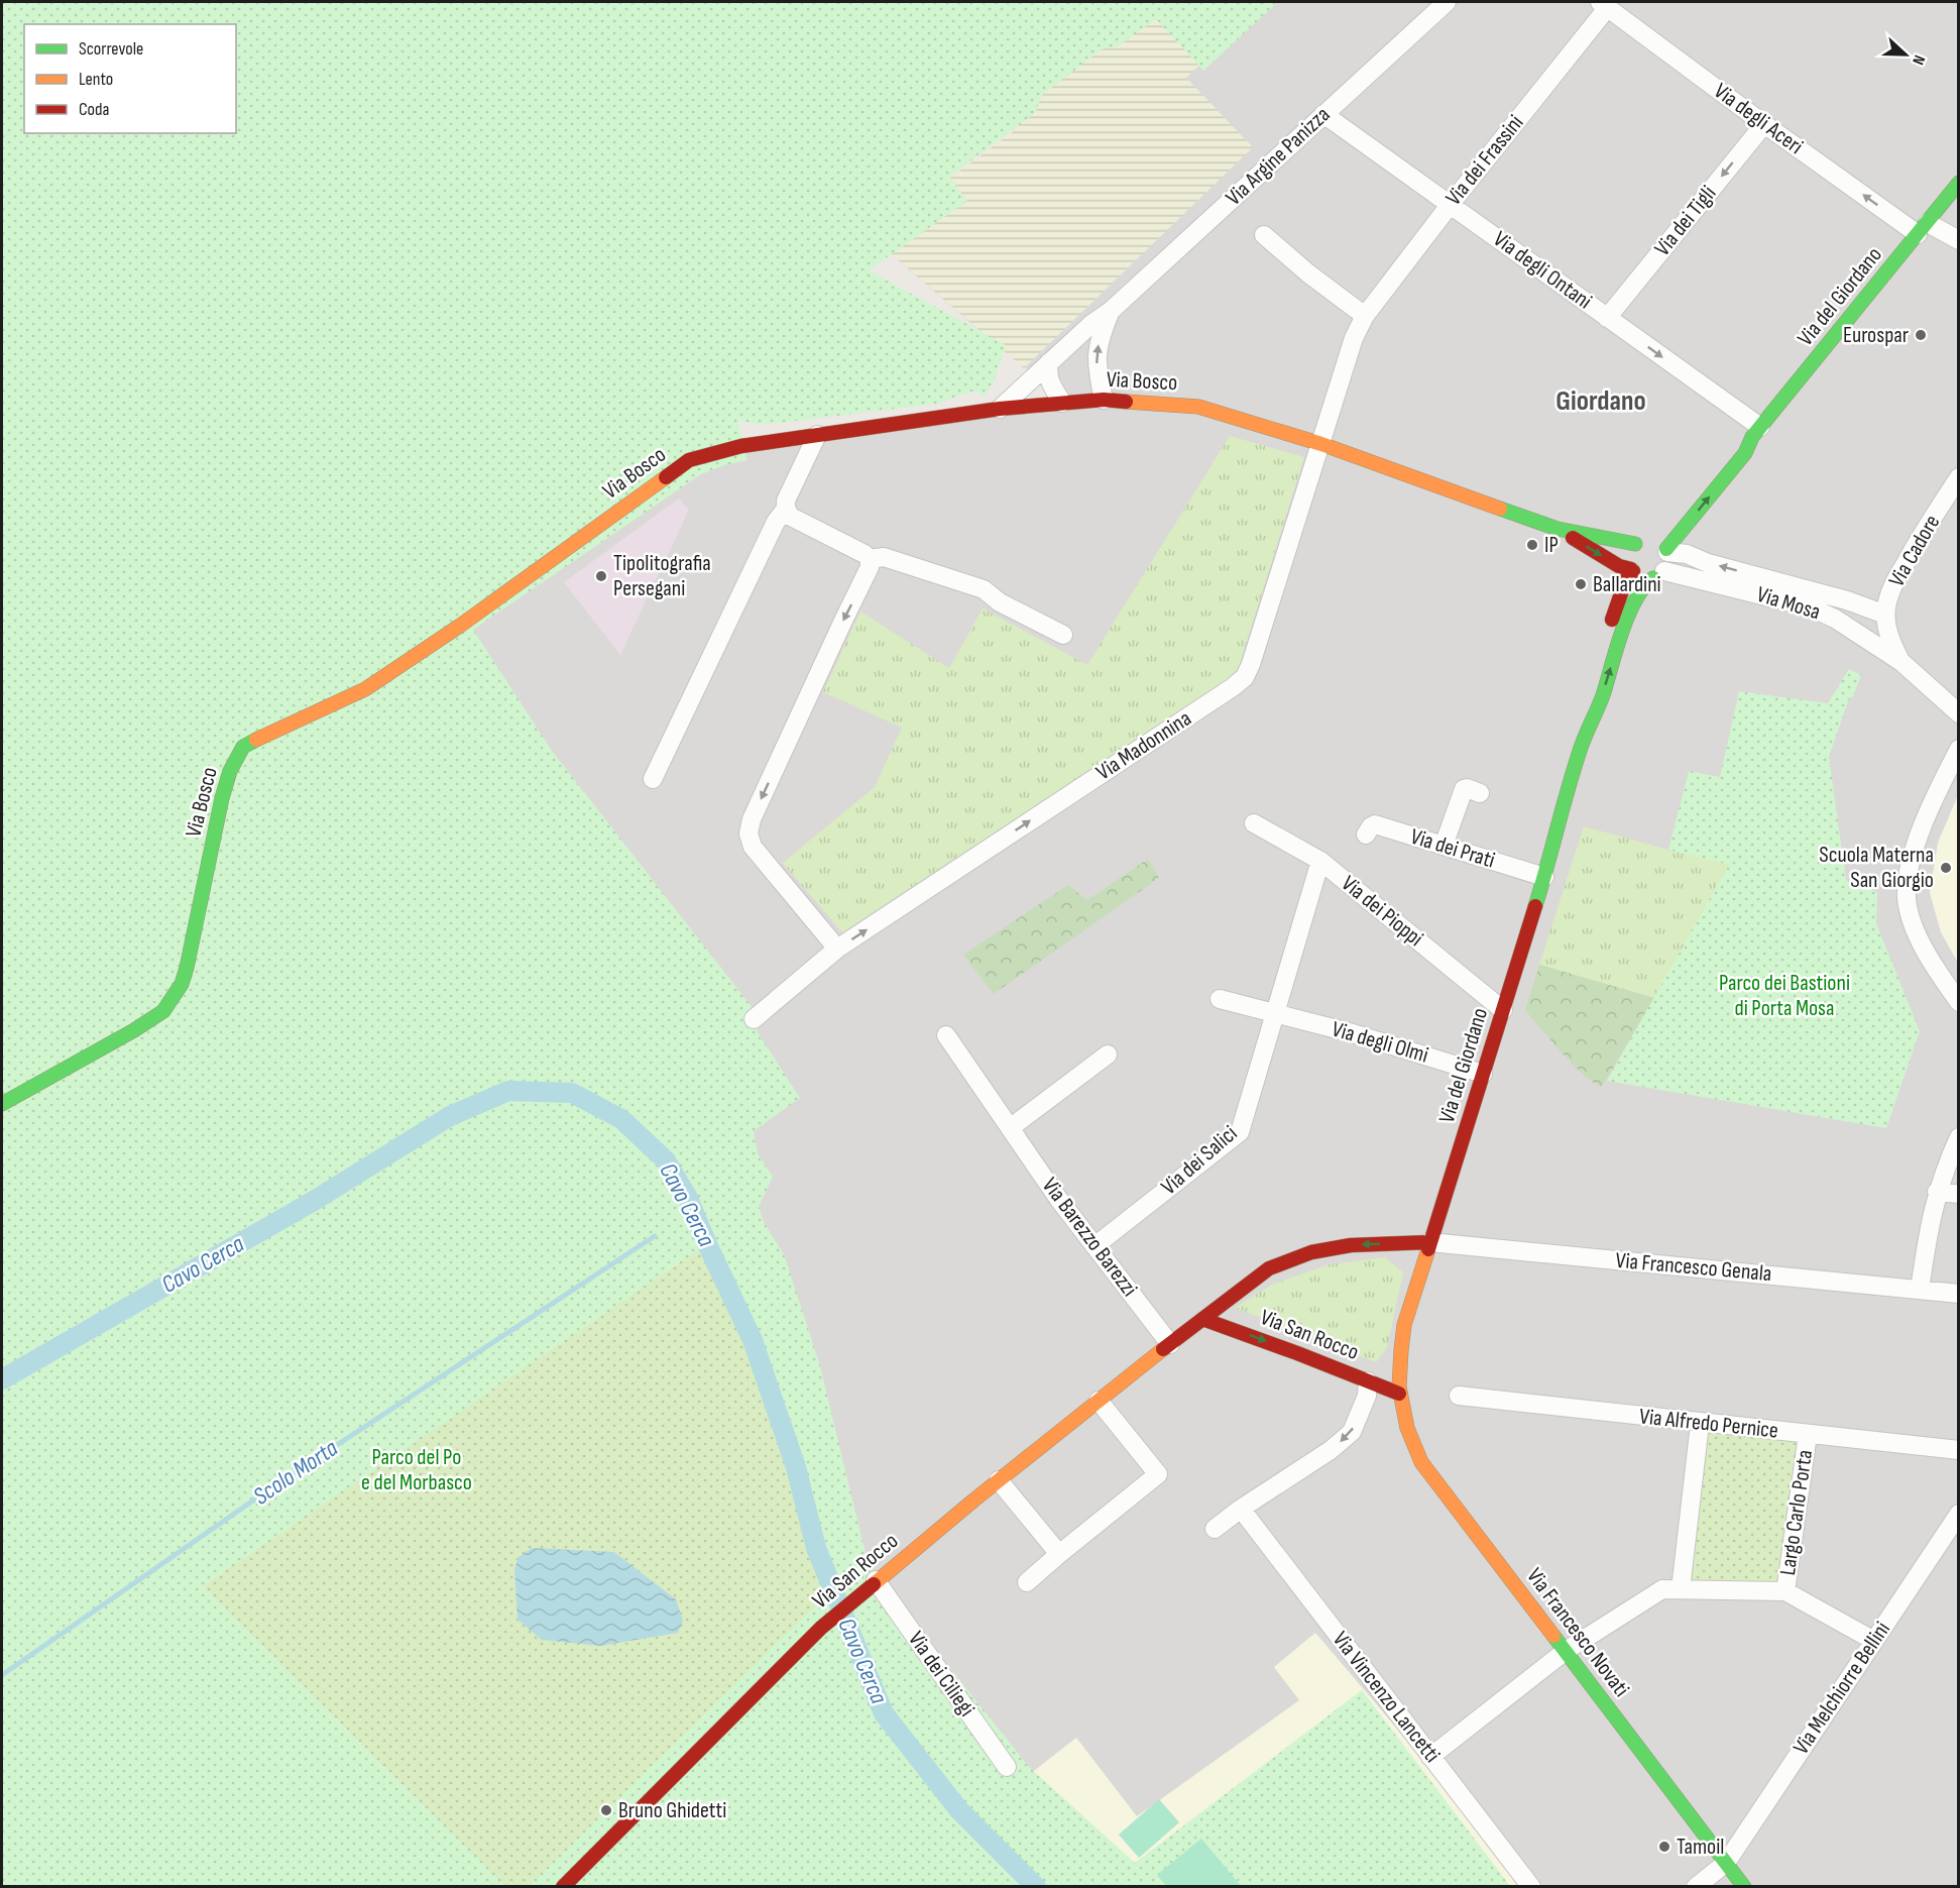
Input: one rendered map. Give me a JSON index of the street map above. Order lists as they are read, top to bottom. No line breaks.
{"streets":{"street":["Via degli Aceri","Via Argine Panizza","Via dei Frassini","Via dei Tigli","Via degli Ontani","Via del Giordano","Via Bosco","Via Cadore","Via Mosa","Via Madonnina","Via dei Prati","Via dei Pioppi","Via degli Olmi","Via dei Salici","Via Barezzo Barezzi","Via Francesco Genala","Via San Rocco","Via Alfredo Pernice","Largo Carlo Porta","Via Francesco Novati","Via dei Ciliegi","Via Melchiorre Bellini","Via Vincenzo Lancetti"]},"crossings":[["Via degli Aceri","Via dei Frassini"],["Via degli Aceri","Via dei Tigli"],["Via degli Aceri","Via del Giordano"],["Via Argine Panizza","Via degli Ontani"],["Via Argine Panizza","Via Bosco"],["Via dei Frassini","Via degli Ontani"],["Via dei Frassini","Via Bosco"],["Via dei Frassini","Via Madonnina"],["Via dei Tigli","Via degli Ontani"],["Via degli Ontani","Via del Giordano"],["Via del Giordano","Via Bosco"],["Via del Giordano","Via Mosa"],["Via del Giordano","Via dei Prati"],["Via del Giordano","Via dei Pioppi"],["Via del Giordano","Via degli Olmi"],["Via del Giordano","Via Francesco Genala"],["Via del Giordano","Via San Rocco"],["Via del Giordano","Via Francesco Novati"],["Via Bosco","Via Mosa"],["Via Bosco","Via Madonnina"],["Via dei Pioppi","Via dei Salici"],["Via degli Olmi","Via dei Salici"],["Via dei Salici","Via Barezzo Barezzi"],["Via Barezzo Barezzi","Via San Rocco"],["Via Francesco Genala","Via San Rocco"],["Via San Rocco","Via Francesco Novati"],["Via San Rocco","Via dei Ciliegi"],["Via Alfredo Pernice","Largo Carlo Porta"],["Via Francesco Novati","Via Melchiorre Bellini"]],"one_way":["Via degli Aceri","Via dei Tigli","Via Madonnina"],"districts":["Giordano"],"water":["Cavo Cerca","Scolo Morta"],"parks":["Parco dei Bastioni di Porta Mosa","Parco del Po e del Morbasco"],"places":["Eurospar","IP","Tipolitografia Persegani","Ballardini","Scuola Materna San Giorgio","Bruno Ghidetti","Tamoil"],"legend":["Scorrevole","Lento","Coda"],"north":"right"}
